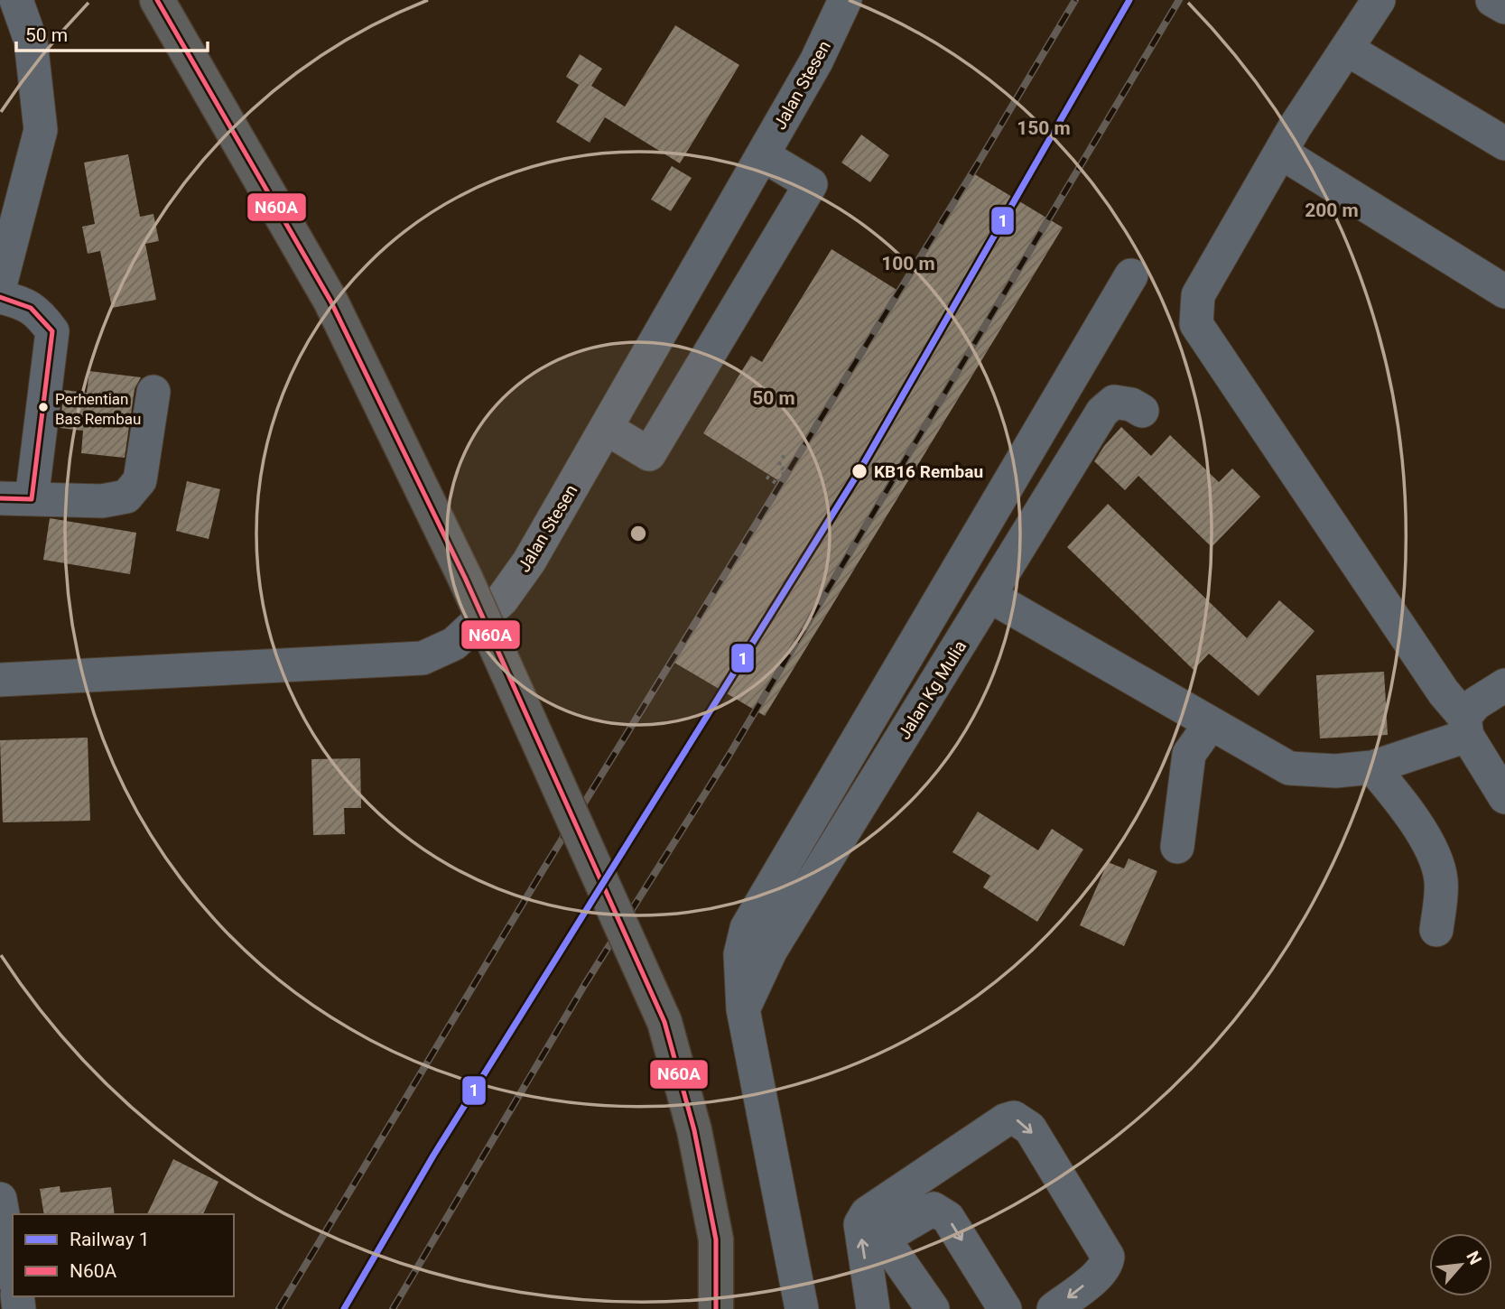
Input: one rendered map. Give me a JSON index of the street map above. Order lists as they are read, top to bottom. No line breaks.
{"streets":{"street":["Jalan Stesen","Jalan Kg Mulia"]},"places":["Perhentian Bas Rembau","KB16 Rembau"],"lines":["rail line 1","transit line N60A"],"legend":["Railway 1","N60A"],"scale_bar":"50 m","north":"top right","rings":["150 m","200 m","100 m","50 m"]}
